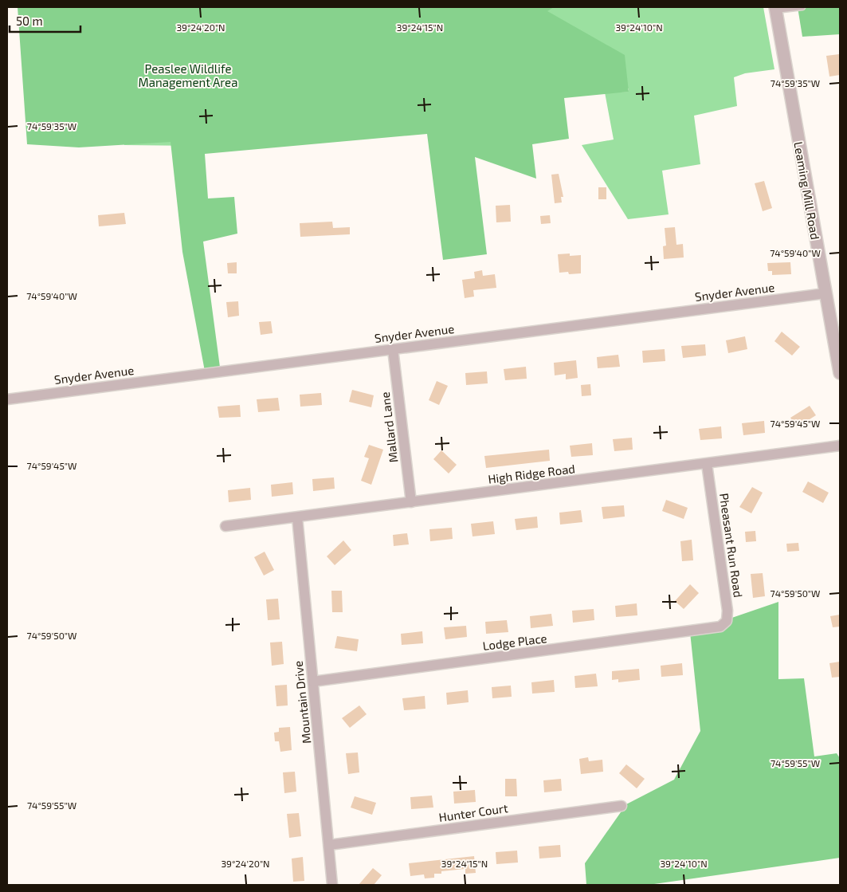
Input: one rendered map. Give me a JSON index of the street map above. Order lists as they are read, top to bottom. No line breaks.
{"streets":{"street":["Leaming Mill Road","Snyder Avenue","Mallard Lane","High Ridge Road","Pheasant Run Road","Lodge Place","Mountain Drive","Hunter Court"]},"crossings":[["Leaming Mill Road","Snyder Avenue"],["Snyder Avenue","Mallard Lane"],["Mallard Lane","High Ridge Road"],["High Ridge Road","Pheasant Run Road"],["High Ridge Road","Mountain Drive"],["Pheasant Run Road","Lodge Place"],["Lodge Place","Mountain Drive"],["Mountain Drive","Hunter Court"]],"parks":["Peaslee Wildlife Management Area"],"scale_bar":"50 m","coordinates":["39°24'20\"N","39°24'15\"N","39°24'10\"N","74°59'35\"W","74°59'40\"W","74°59'45\"W","74°59'50\"W","74°59'55\"W"]}
